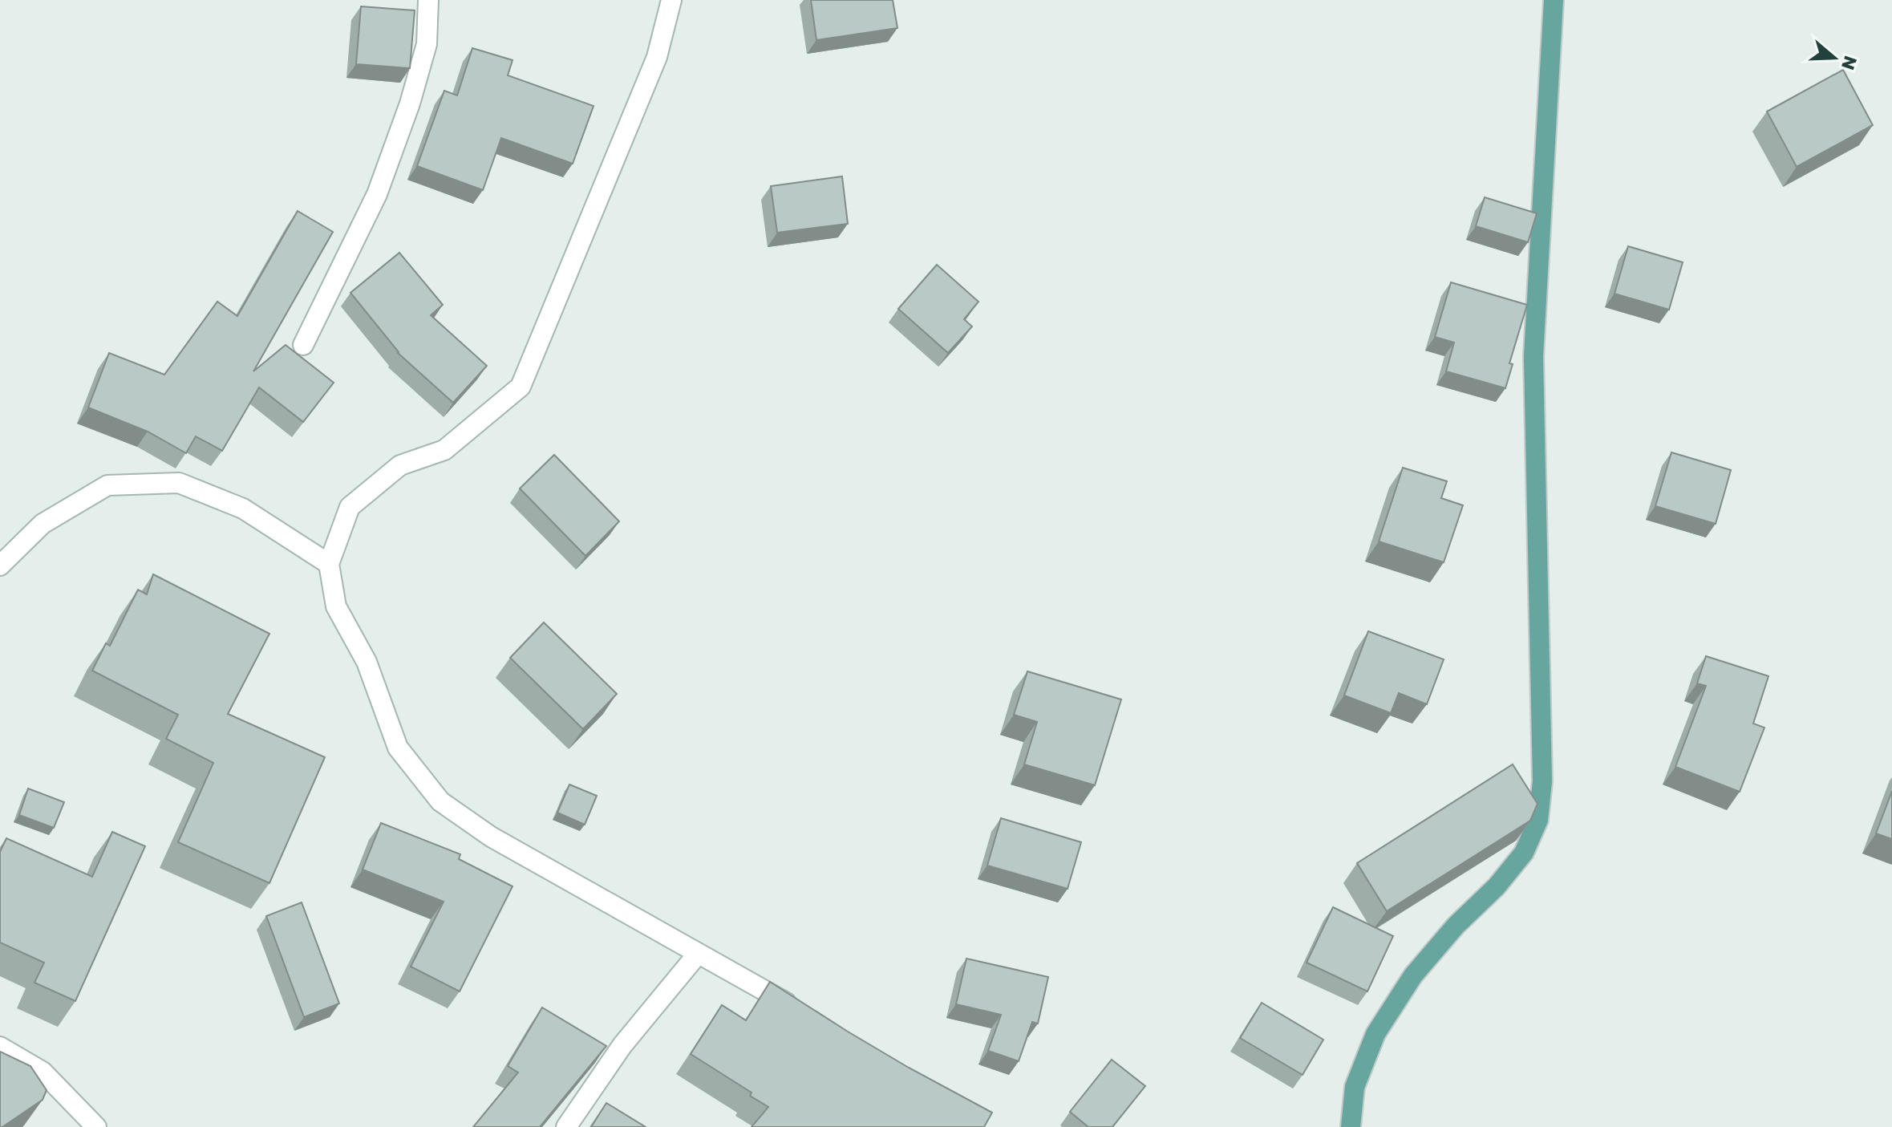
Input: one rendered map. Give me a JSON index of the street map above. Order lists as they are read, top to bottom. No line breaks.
{"north":"right"}
